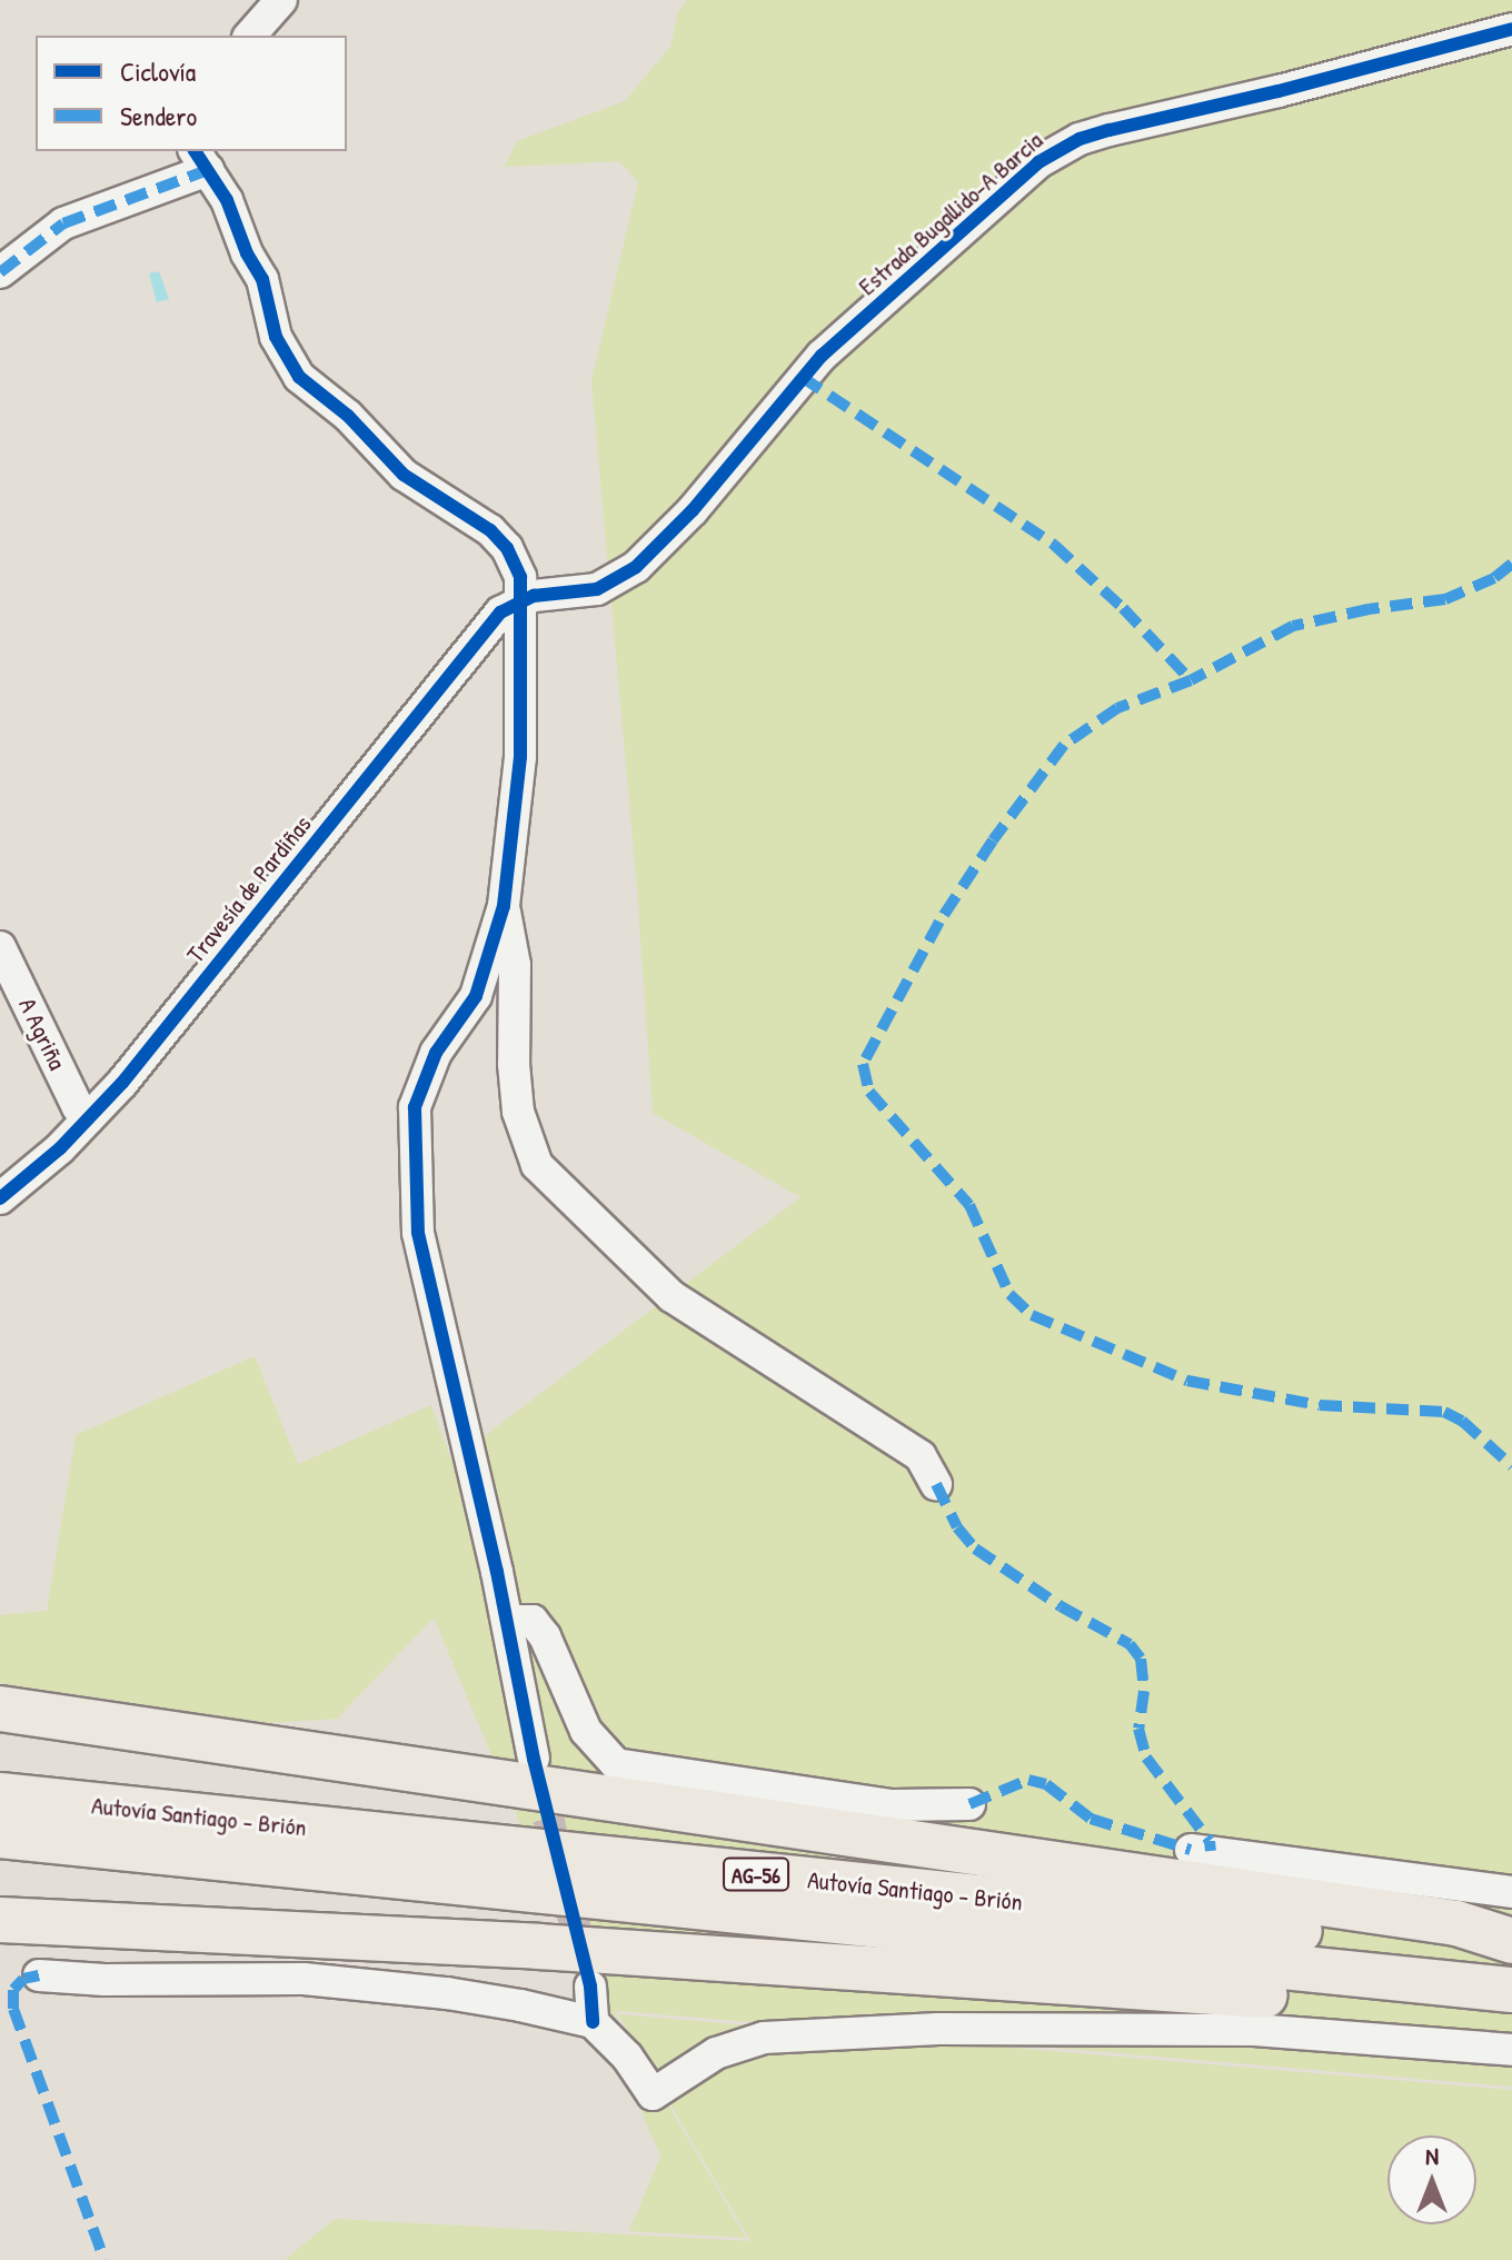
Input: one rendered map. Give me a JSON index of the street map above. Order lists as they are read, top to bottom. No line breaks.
{"streets":{"highway":["Autovía Santiago - Brión","AG-56"],"street":["Estrada Bugallido-A Barcia","Travesía de Pardiñas","A Agriña"]},"crossings":[["Estrada Bugallido-A Barcia","Travesía de Pardiñas"],["Travesía de Pardiñas","A Agriña"]],"legend":["Ciclovía","Sendero"],"north":"top"}
